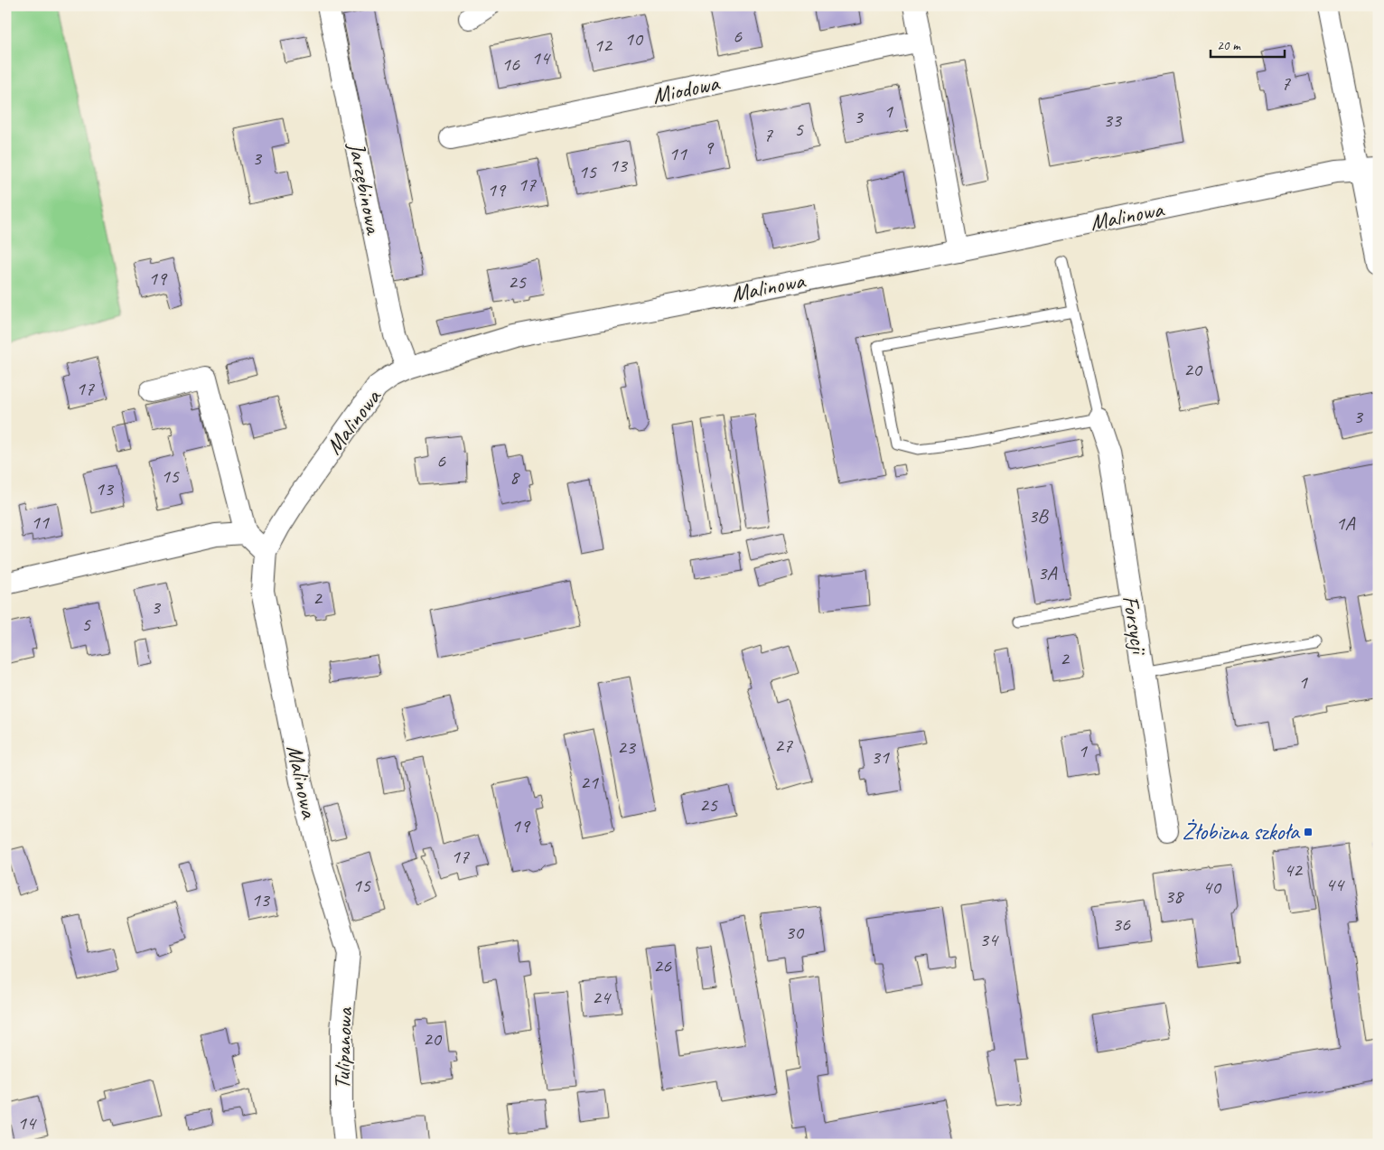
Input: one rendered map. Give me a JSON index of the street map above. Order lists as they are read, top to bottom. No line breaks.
{"streets":{"street":["Miodowa","Jarzębinowa","Malinowa","Forsycji","Tulipanowa"]},"crossings":[["Jarzębinowa","Malinowa"],["Malinowa","Tulipanowa"]],"places":{"transit":["Żłobizna szkoła"]},"house_numbers":["6","10","12","14","16","7","1","3","33","5","7","9","11","3","13","15","17","19","19","25","20","17","3","6","15","8","13","3B","11","1A","3A","2","3","5","2","1","27","23","1","31","21","25","19","17","42","44","15","40","38","13","36","30","34","26","24","20","14"],"scale_bar":"20 m"}
